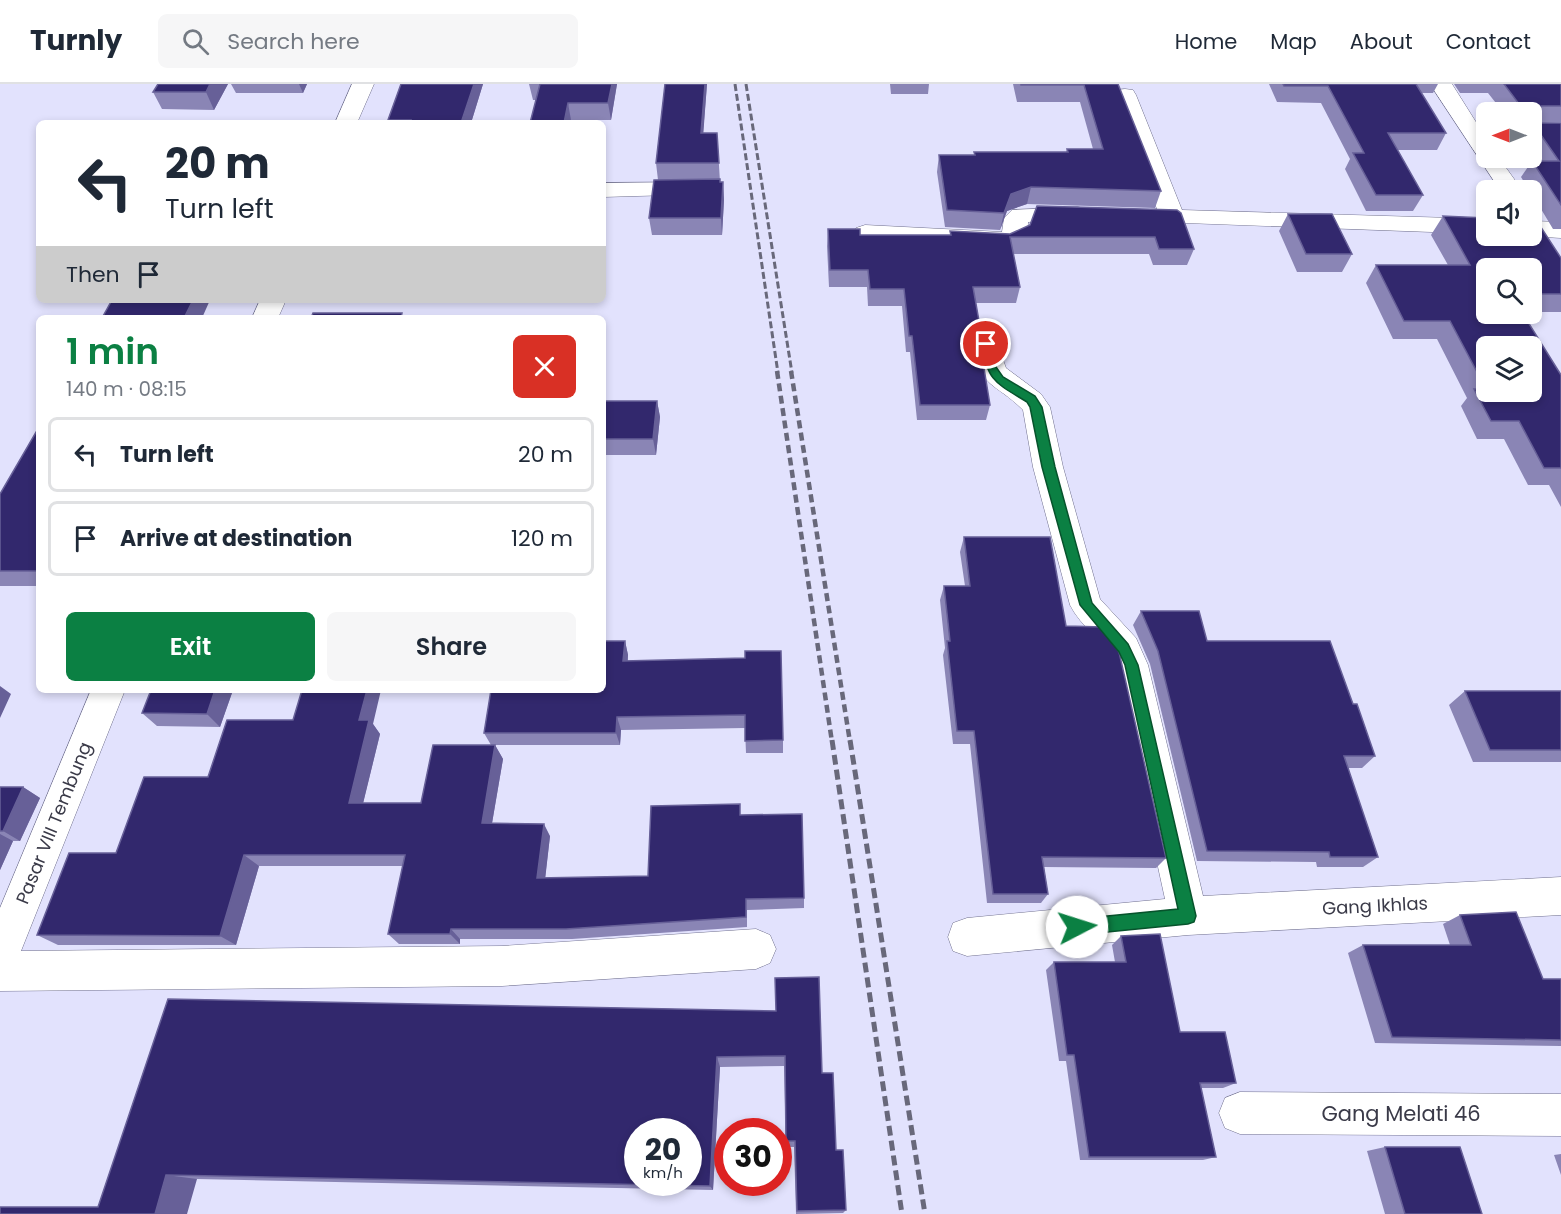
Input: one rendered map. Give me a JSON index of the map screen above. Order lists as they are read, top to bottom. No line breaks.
{"streets":{"street":["Pasar VIII Tembung","Gang Ikhlas","Gang Melati 46"]},"north":"left","page":{"header":"Turnly","search":"Search here","nav":["Home","Map","About","Contact"],"turn":["20 m","Turn left"],"then":"Then","heading":["1 min","140 m · 08:15"],"list":[{"name":"Turn left","value":"20 m"},{"name":"Arrive at destination","value":"120 m"}],"buttons":["Exit","Share"],"speed":"20 km/h","limit":"30"}}
